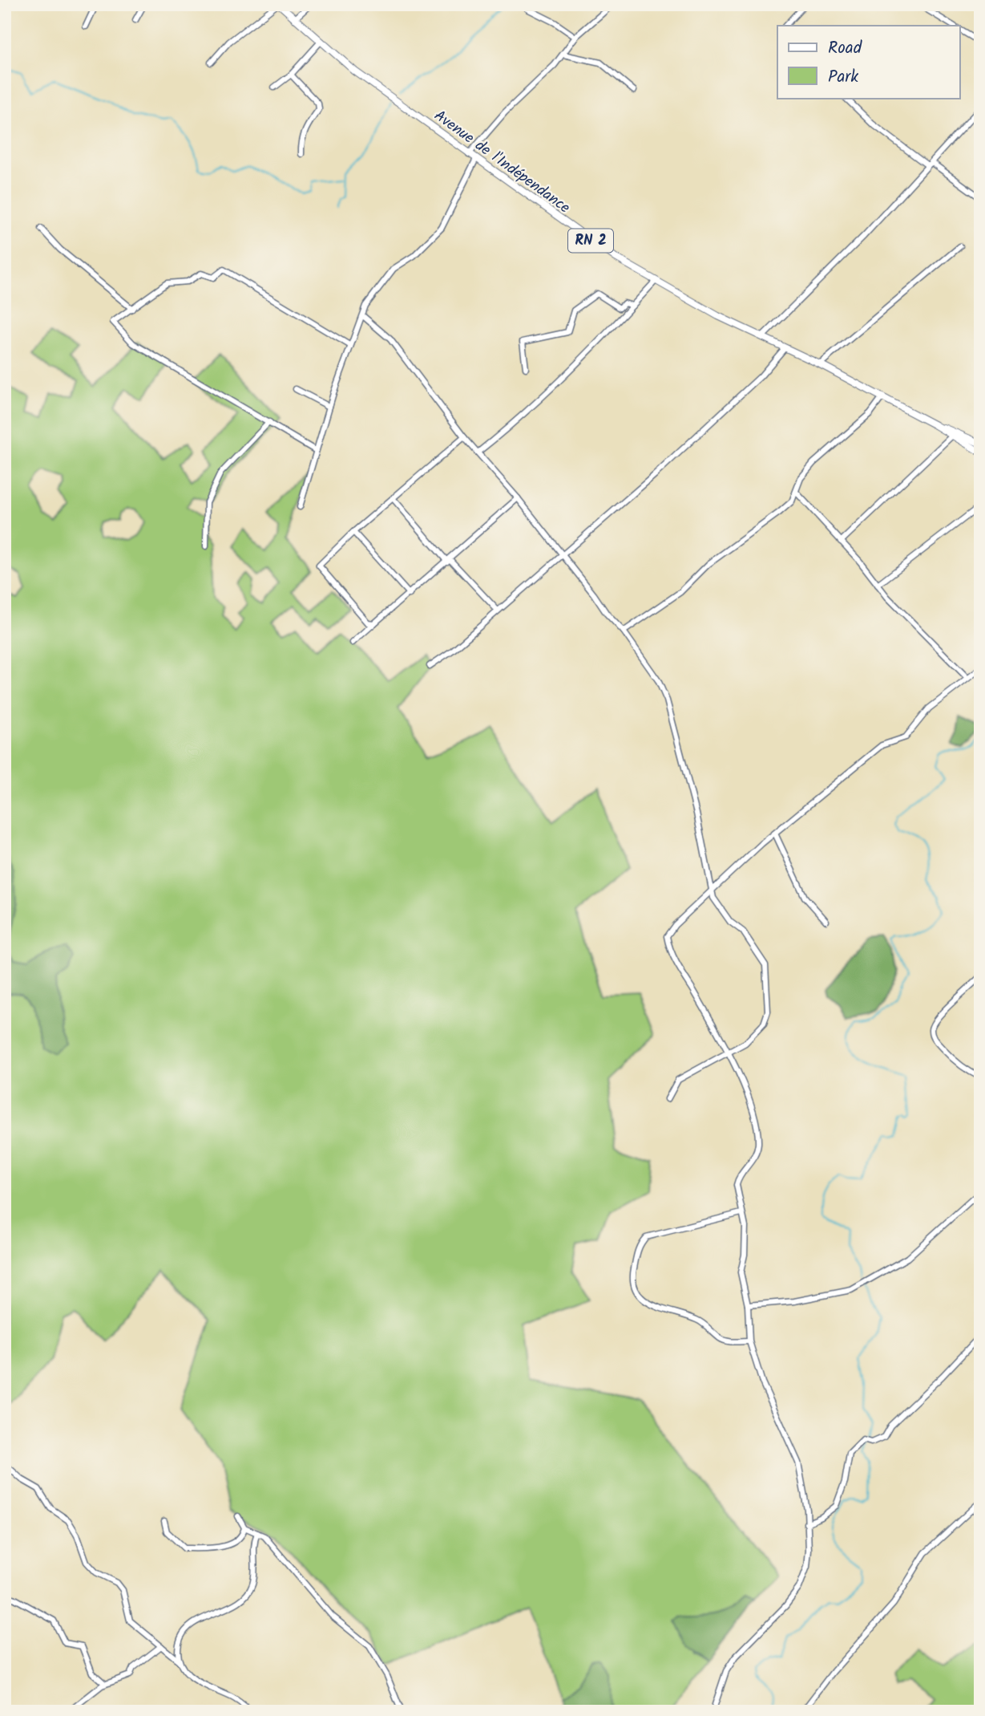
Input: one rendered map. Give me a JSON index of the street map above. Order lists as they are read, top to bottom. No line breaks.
{"streets":{"main road":["Avenue de l'Indépendance","RN 2"]},"legend":["Road","Park"]}
